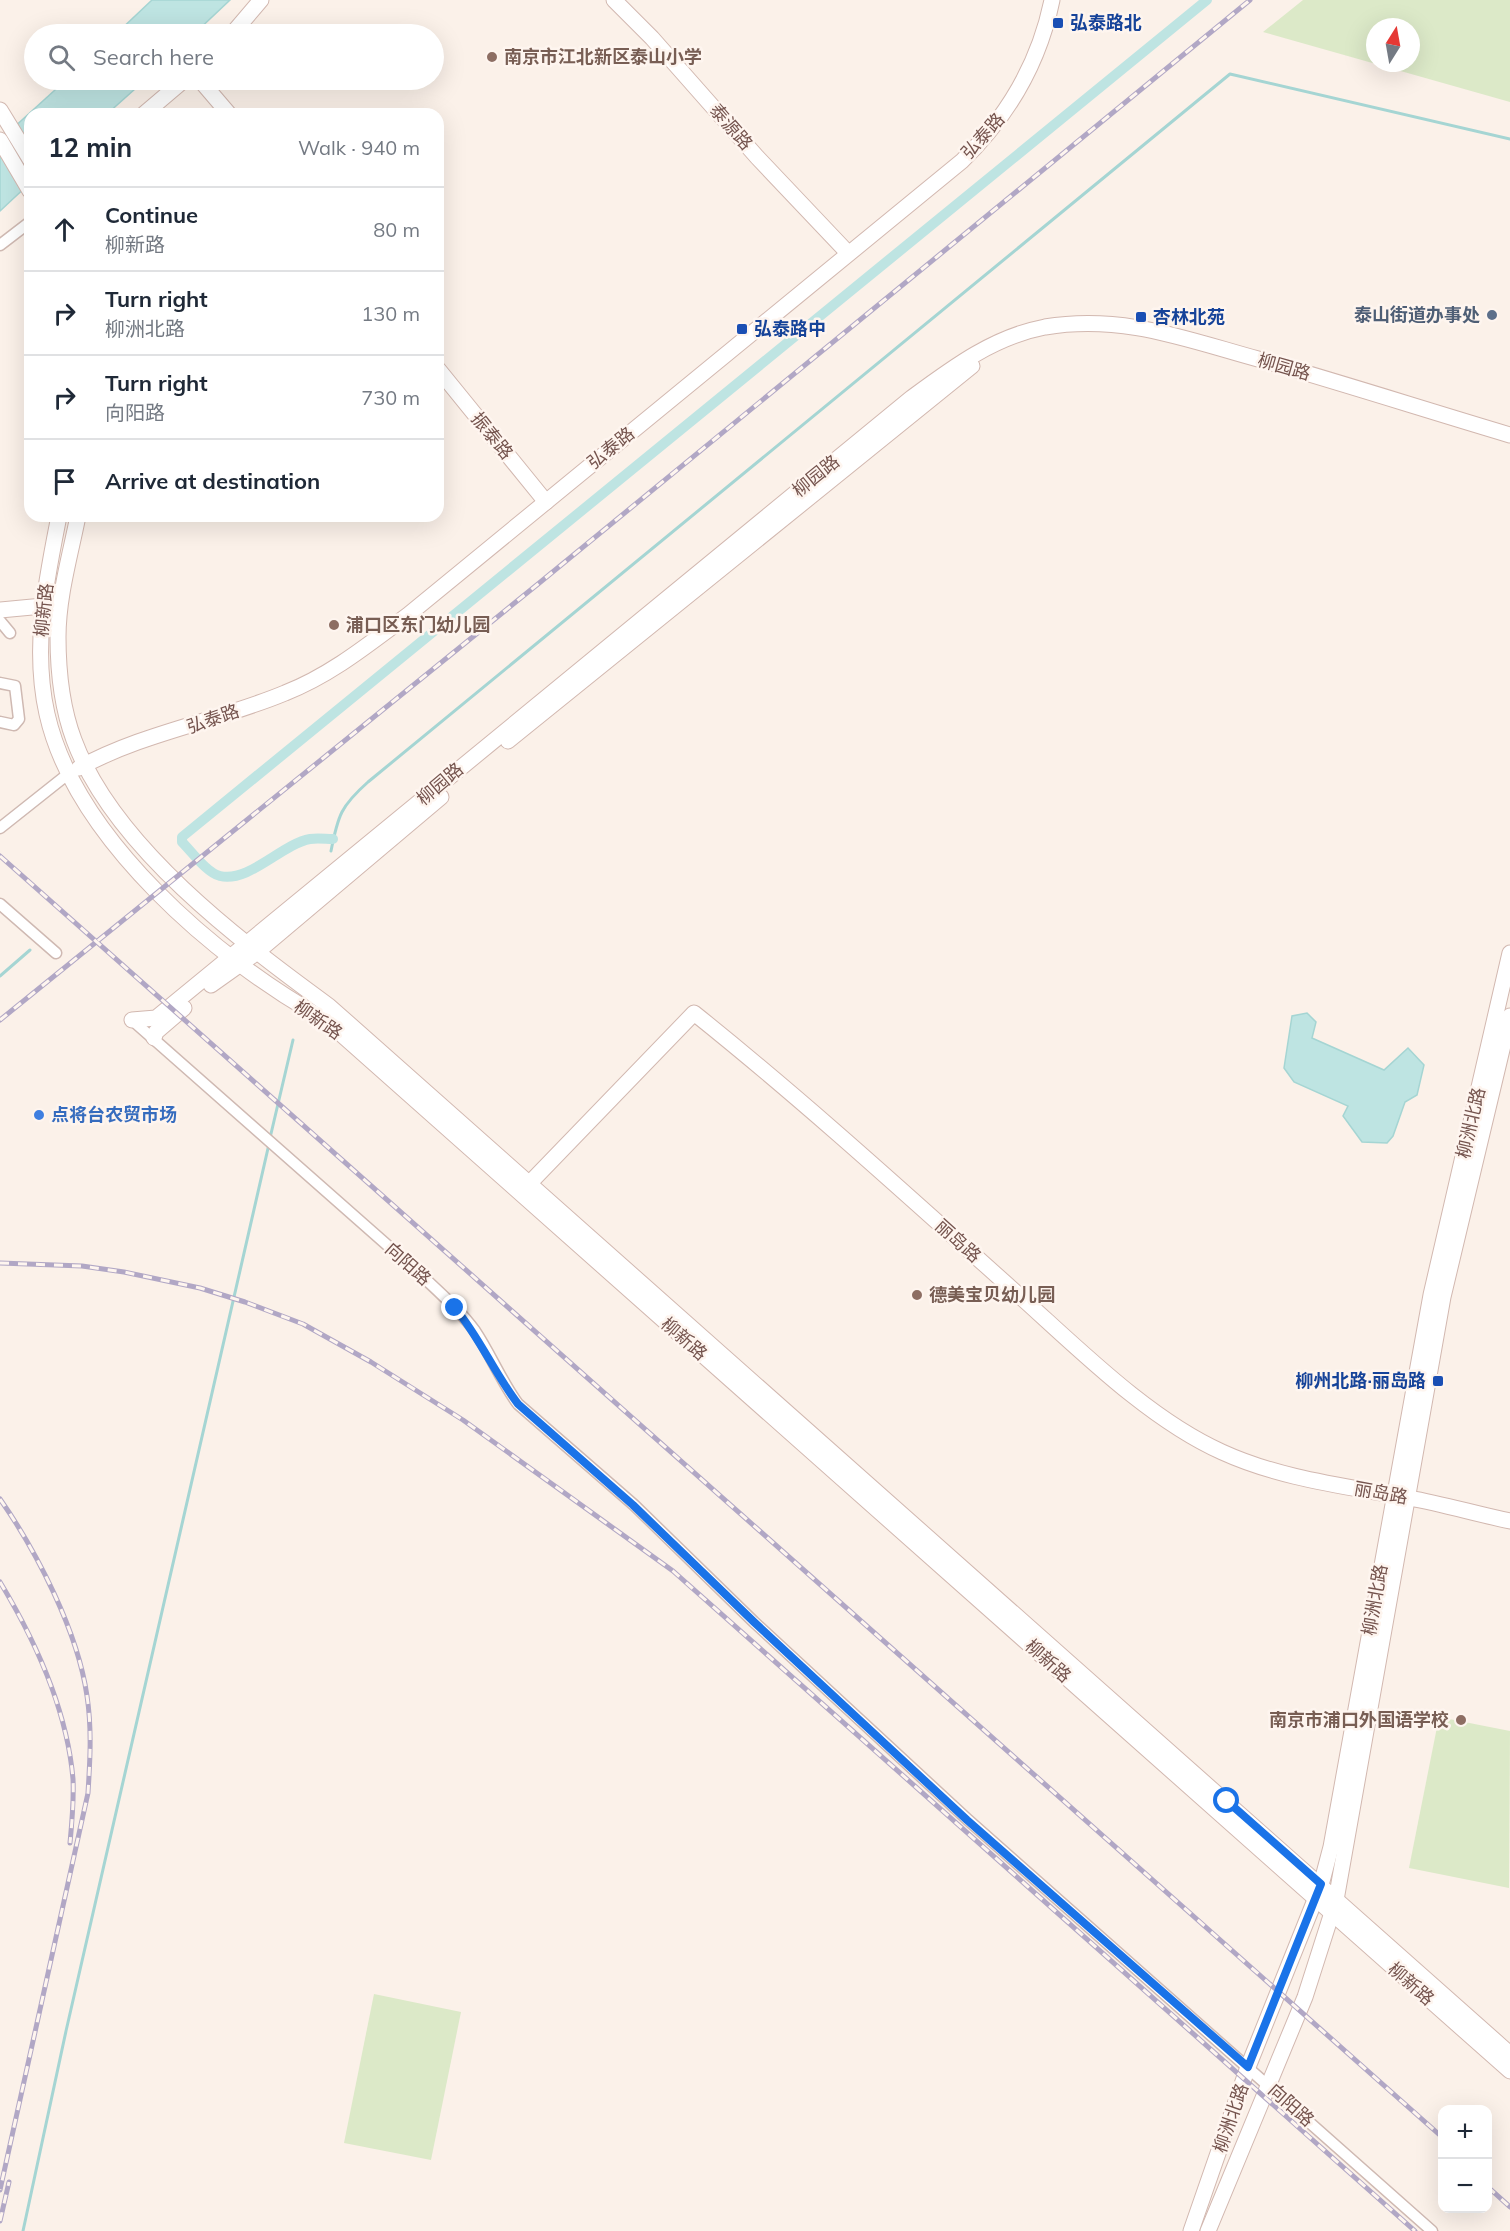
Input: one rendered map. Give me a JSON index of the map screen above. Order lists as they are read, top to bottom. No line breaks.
{"streets":{"street":["泰源路","弘泰路","柳园路","振泰路","柳新路","柳洲北路","丽岛路","向阳路"]},"crossings":[["泰源路","弘泰路"],["弘泰路","振泰路"],["弘泰路","柳新路"],["柳园路","柳新路"],["柳新路","柳洲北路"],["柳新路","丽岛路"],["柳洲北路","丽岛路"],["柳洲北路","向阳路"]],"places":{"transit":["弘泰路北","杏林北苑","弘泰路中","柳州北路·丽岛路"],"other":["南京市江北新区泰山小学","泰山街道办事处","浦口区东门幼儿园","点将台农贸市场","德美宝贝幼儿园","南京市浦口外国语学校"]},"north":"top","page":{"search":"Search here","heading":["12 min","Walk · 940 m"],"list":[["Continue","柳新路","80 m"],["Turn right","柳洲北路","130 m"],["Turn right","向阳路","730 m"],"Arrive at destination"],"map_buttons":["+","−"]}}
